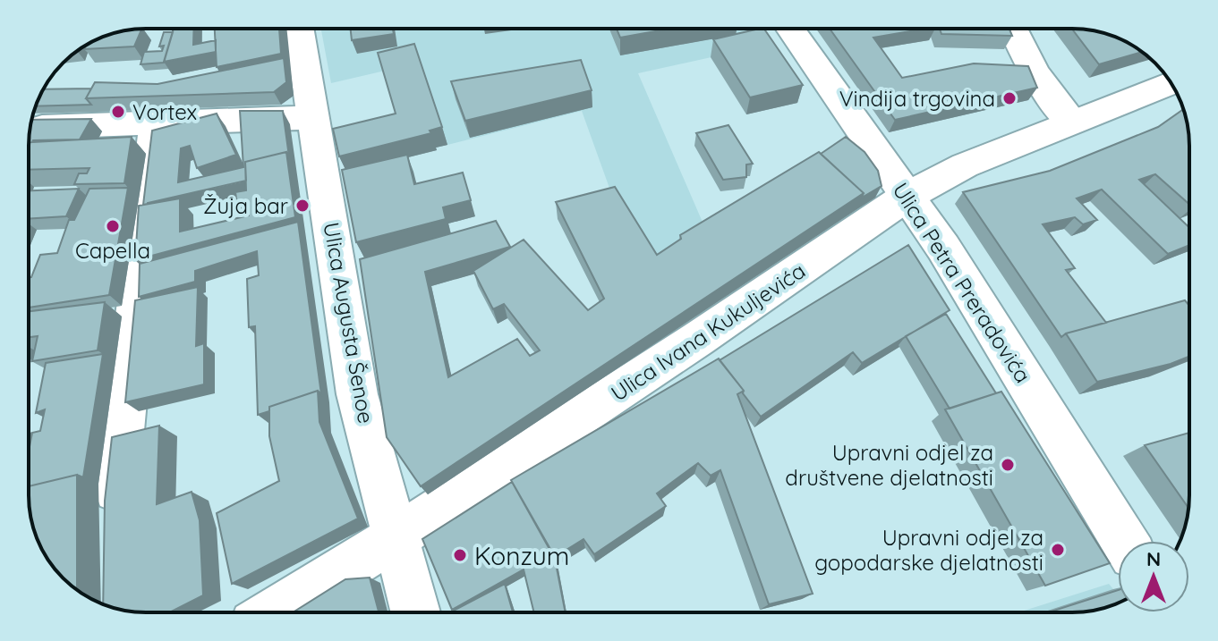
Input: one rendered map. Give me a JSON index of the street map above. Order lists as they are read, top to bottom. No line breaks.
{"streets":{"street":["Ulica Petra Preradovića","Ulica Augusta Šenoe","Ulica Ivana Kukuljevića"]},"crossings":[["Ulica Petra Preradovića","Ulica Ivana Kukuljevića"],["Ulica Augusta Šenoe","Ulica Ivana Kukuljevića"]],"places":["Vindija trgovina","Vortex","Žuja bar","Capella","Upravni odjel za društvene djelatnosti","Upravni odjel za gopodarske djelatnosti","Konzum"],"north":"top"}
